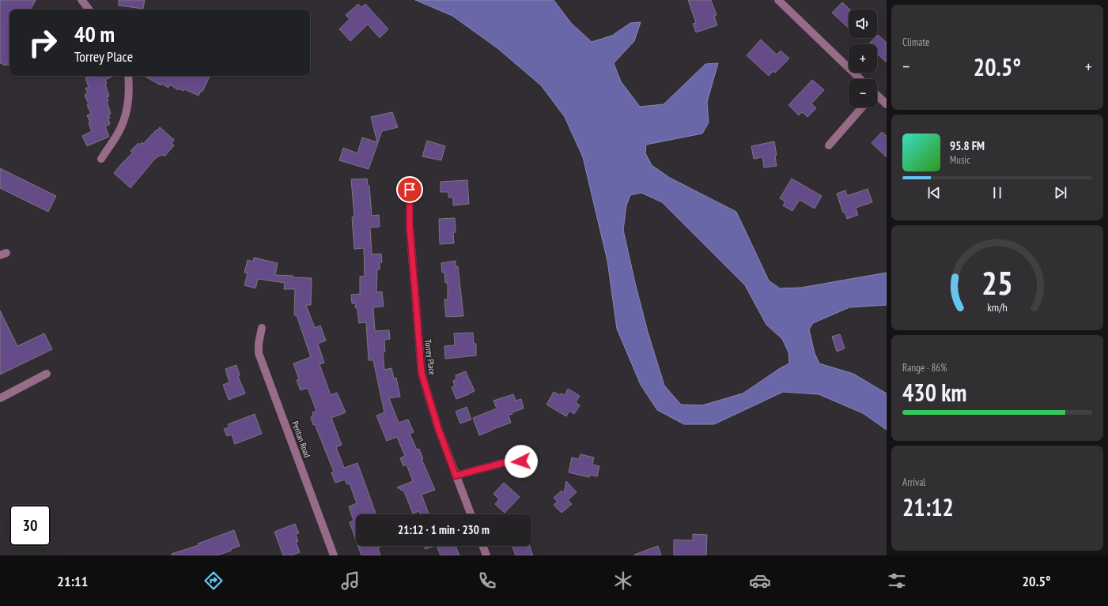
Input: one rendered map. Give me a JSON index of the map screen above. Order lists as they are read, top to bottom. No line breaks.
{"streets":{"street":["Torrey Place","Peritan Road"]},"page":{"tile":["Climate",["Range · 86%","430 km"],["Arrival","21:12"]],"map_buttons":["+","−"],"turn":["40 m","Torrey Place"],"heat":["−","20.5°","+"],"song":["95.8 FM","Music"],"limit":"30","trip":"21:12 · 1 min · 230 m","tabs":["21:11","20.5°"],"gauge":["25","km/h"]}}
